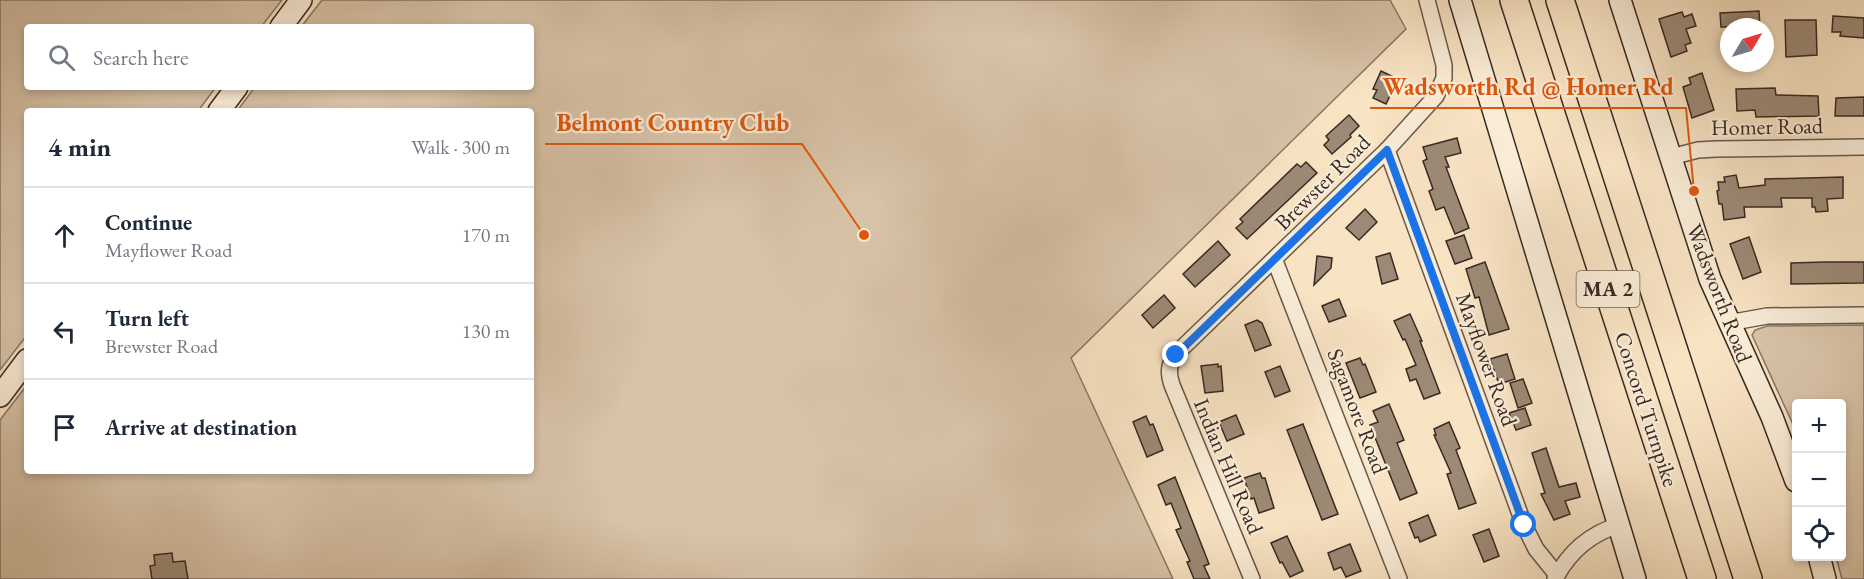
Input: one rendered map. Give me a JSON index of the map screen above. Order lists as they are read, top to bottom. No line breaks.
{"streets":{"highway":["MA 2","Concord Turnpike"],"main road":["Wadsworth Road"],"street":["Homer Road","Brewster Road","Mayflower Road","Sagamore Road","Indian Hill Road"]},"crossings":[["Homer Road","Wadsworth Road"],["Brewster Road","Mayflower Road"],["Brewster Road","Sagamore Road"],["Brewster Road","Indian Hill Road"]],"places":["Wadsworth Rd @ Homer Rd","Belmont Country Club"],"north":"top right","page":{"search":"Search here","heading":["4 min","Walk · 300 m"],"list":[["Continue","Mayflower Road","170 m"],["Turn left","Brewster Road","130 m"],"Arrive at destination"],"map_buttons":["+","−"]}}
